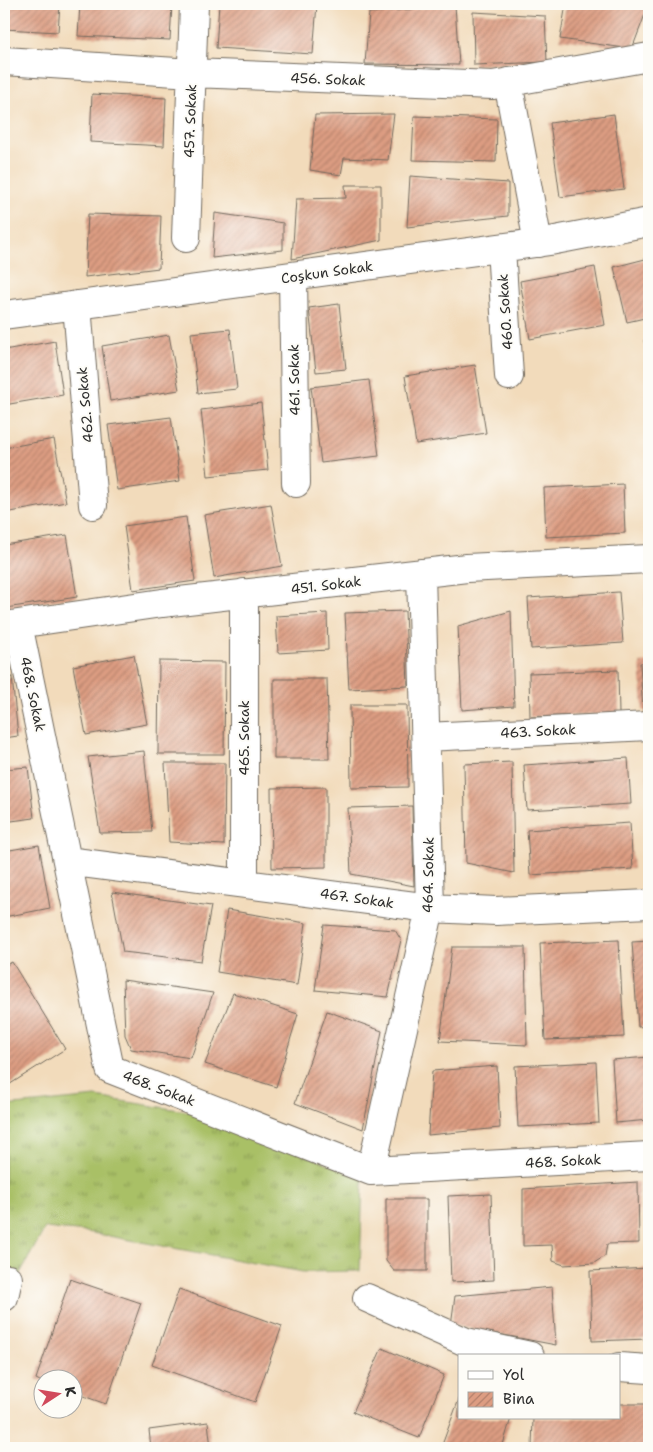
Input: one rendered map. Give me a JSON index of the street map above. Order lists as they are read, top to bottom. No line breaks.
{"streets":{"street":["456. Sokak","457. Sokak","Coşkun Sokak","460. Sokak","461. Sokak","462. Sokak","451. Sokak","468. Sokak","463. Sokak","465. Sokak","464. Sokak","467. Sokak"]},"crossings":[["456. Sokak","457. Sokak"],["Coşkun Sokak","460. Sokak"],["Coşkun Sokak","461. Sokak"],["Coşkun Sokak","462. Sokak"],["451. Sokak","468. Sokak"],["451. Sokak","465. Sokak"],["451. Sokak","464. Sokak"],["468. Sokak","464. Sokak"],["468. Sokak","467. Sokak"],["463. Sokak","464. Sokak"],["465. Sokak","467. Sokak"],["464. Sokak","467. Sokak"]],"legend":["Yol","Bina"],"north":"right"}
